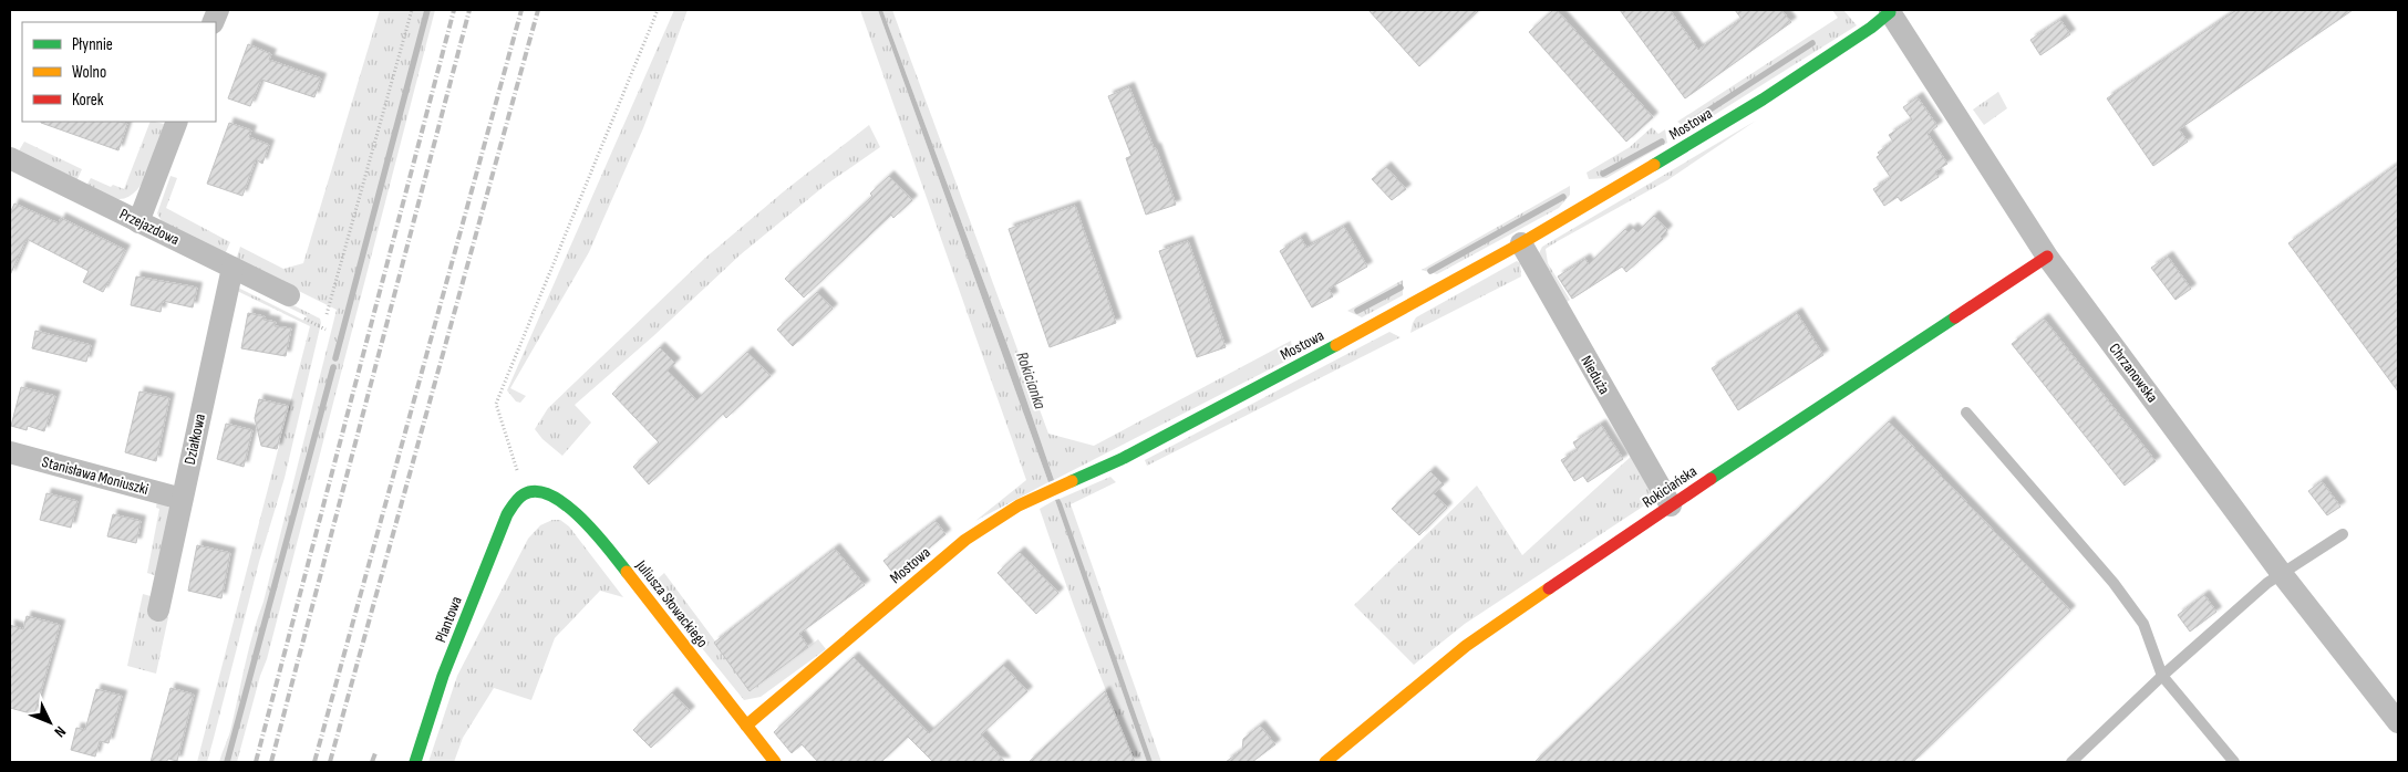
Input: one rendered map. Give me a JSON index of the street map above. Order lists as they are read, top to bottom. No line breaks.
{"streets":{"street":["Mostowa","Przejazdowa","Chrzanowska","Nieduża","Działkowa","Stanisława Moniuszki","Rokiciańska","Juliusza Słowackiego","Plantowa"]},"crossings":[["Mostowa","Chrzanowska"],["Mostowa","Nieduża"],["Mostowa","Juliusza Słowackiego"],["Przejazdowa","Działkowa"],["Chrzanowska","Rokiciańska"],["Nieduża","Rokiciańska"],["Działkowa","Stanisława Moniuszki"],["Juliusza Słowackiego","Plantowa"]],"water":["Rokicianka"],"legend":["Płynnie","Wolno","Korek"],"north":"bottom right"}
